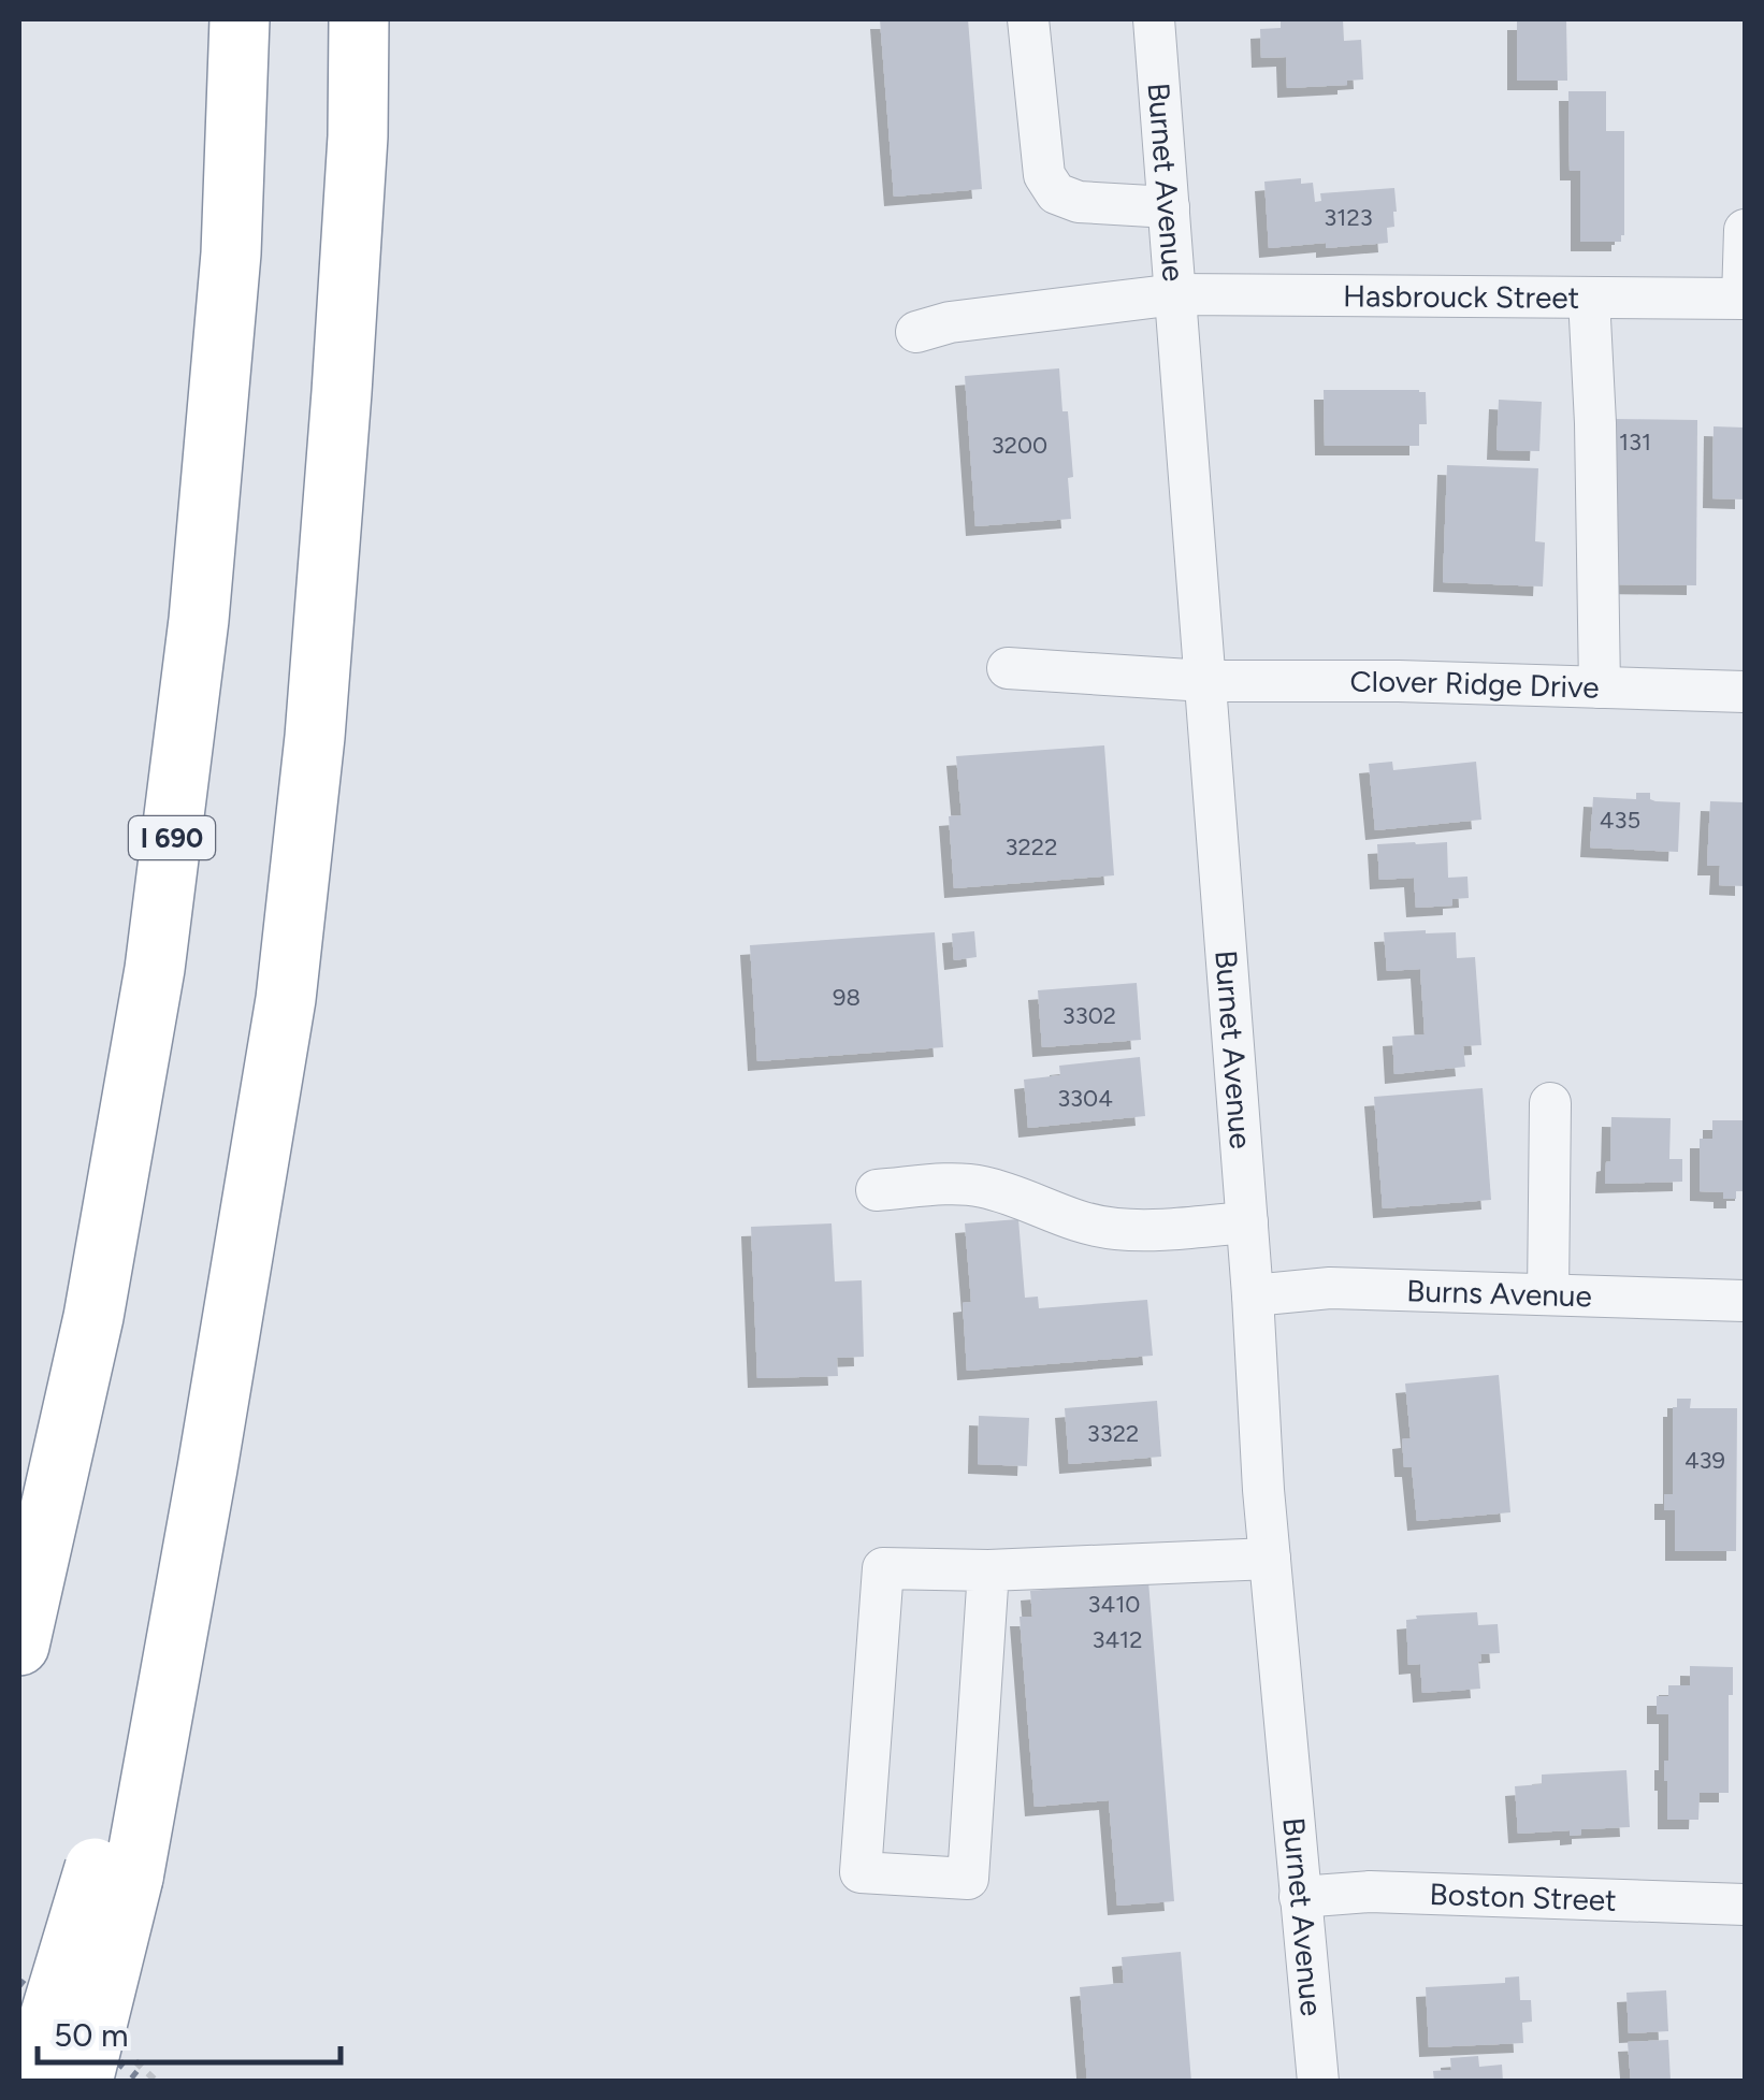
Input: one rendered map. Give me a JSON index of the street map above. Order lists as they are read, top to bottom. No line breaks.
{"streets":{"highway":["I 690"],"street":["Burnet Avenue","Hasbrouck Street","Clover Ridge Drive","Burns Avenue","Boston Street"]},"crossings":[["Burnet Avenue","Hasbrouck Street"],["Burnet Avenue","Clover Ridge Drive"],["Burnet Avenue","Burns Avenue"],["Burnet Avenue","Boston Street"]],"house_numbers":["3123","131","3200","435","3222","98","3302","3304","3322","439","3410","3412"],"scale_bar":"50 m"}
